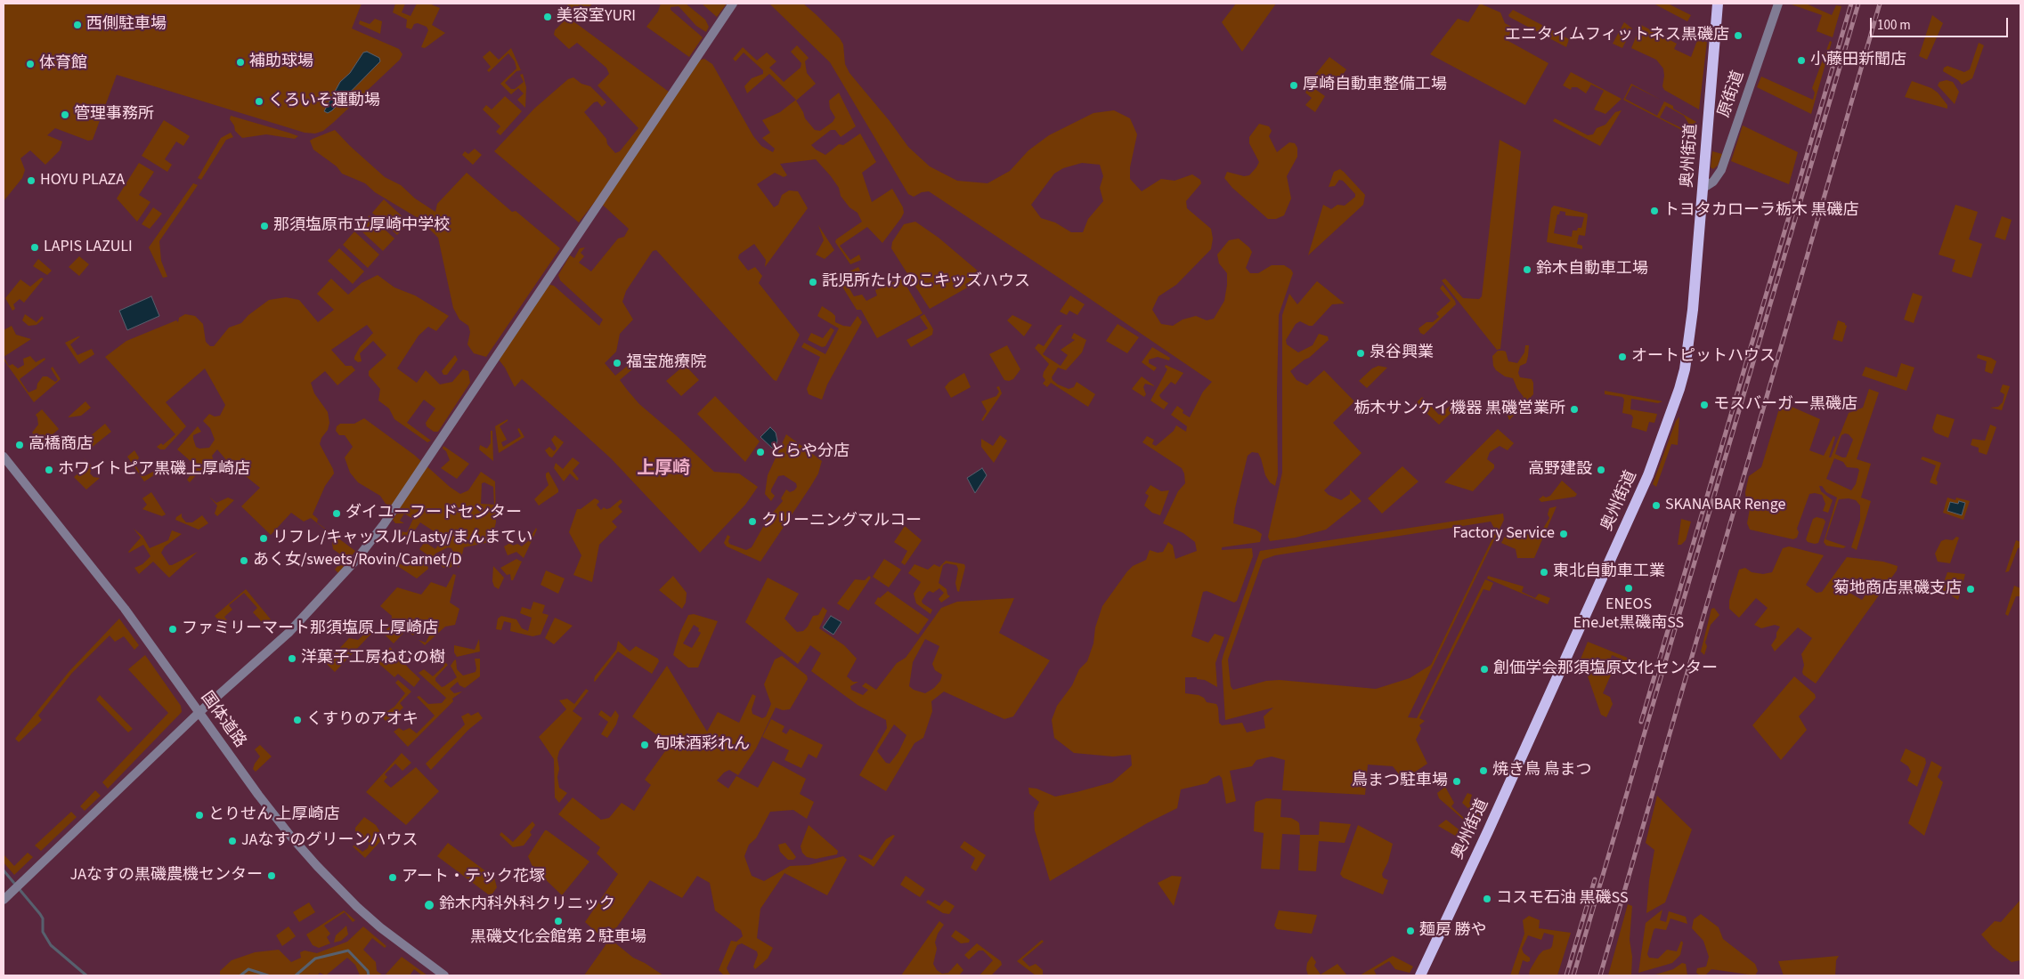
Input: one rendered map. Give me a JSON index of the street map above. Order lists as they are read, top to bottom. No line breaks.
{"streets":{"main road":["奥州街道"],"street":["原街道","国体道路"]},"crossings":[["原街道","奥州街道"]],"districts":["上厚崎"],"places":["美容室YURI","西側駐車場","エニタイムフィットネス黒磯店","小藤田新聞店","補助球場","体育館","厚崎自動車整備工場","くろいそ運動場","管理事務所","HOYU PLAZA","トヨタカローラ栃木 黒磯店","那須塩原市立厚崎中学校","LAPIS LAZULI","鈴木自動車工場","託児所たけのこキッズハウス","泉谷興業","オートピットハウス","福宝施療院","モスバーガー黒磯店","栃木サンケイ機器 黒磯営業所","高橋商店","とらや分店","ホワイトピア黒磯上厚崎店","高野建設","SKANA BAR Renge","ダイユーフードセンター","クリーニングマルコー","Factory Service","リフレ/キャッスル/Lasty/まんまてい","あく女/sweets/Rovin/Carnet/D","東北自動車工業","ENEOS EneJet黒磯南SS","菊地商店黒磯支店","ファミリーマート那須塩原上厚崎店","洋菓子工房ねむの樹","創価学会那須塩原文化センター","くすりのアオキ","旬味酒彩れん","焼き鳥 鳥まつ","鳥まつ駐車場","とりせん 上厚崎店","JAなすのグリーンハウス","JAなすの黒磯農機センター","アート・テック花塚","コスモ石油 黒磯SS","鈴木内科外科クリニック","黒磯文化会館第２駐車場","麺房 勝や"],"scale_bar":"100 m"}
